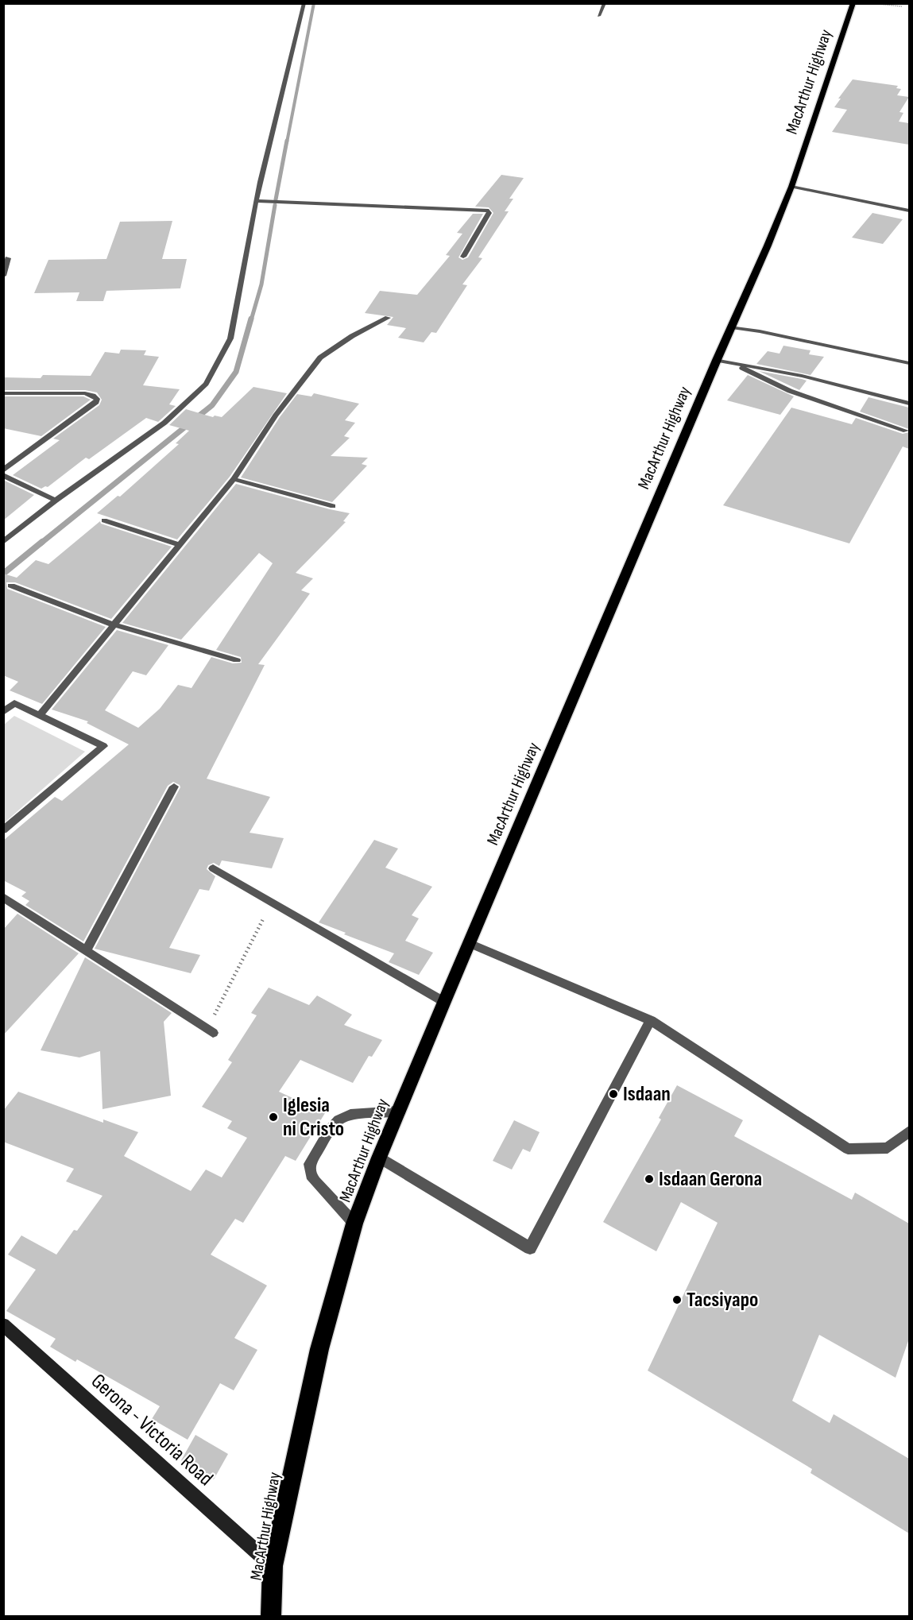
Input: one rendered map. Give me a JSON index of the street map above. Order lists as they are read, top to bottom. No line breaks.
{"streets":{"highway":["MacArthur Highway"],"main road":["Gerona - Victoria Road"]},"crossings":[["MacArthur Highway","Gerona - Victoria Road"]],"places":["Isdaan","Iglesia ni Cristo","Isdaan Gerona","Tacsiyapo"]}
